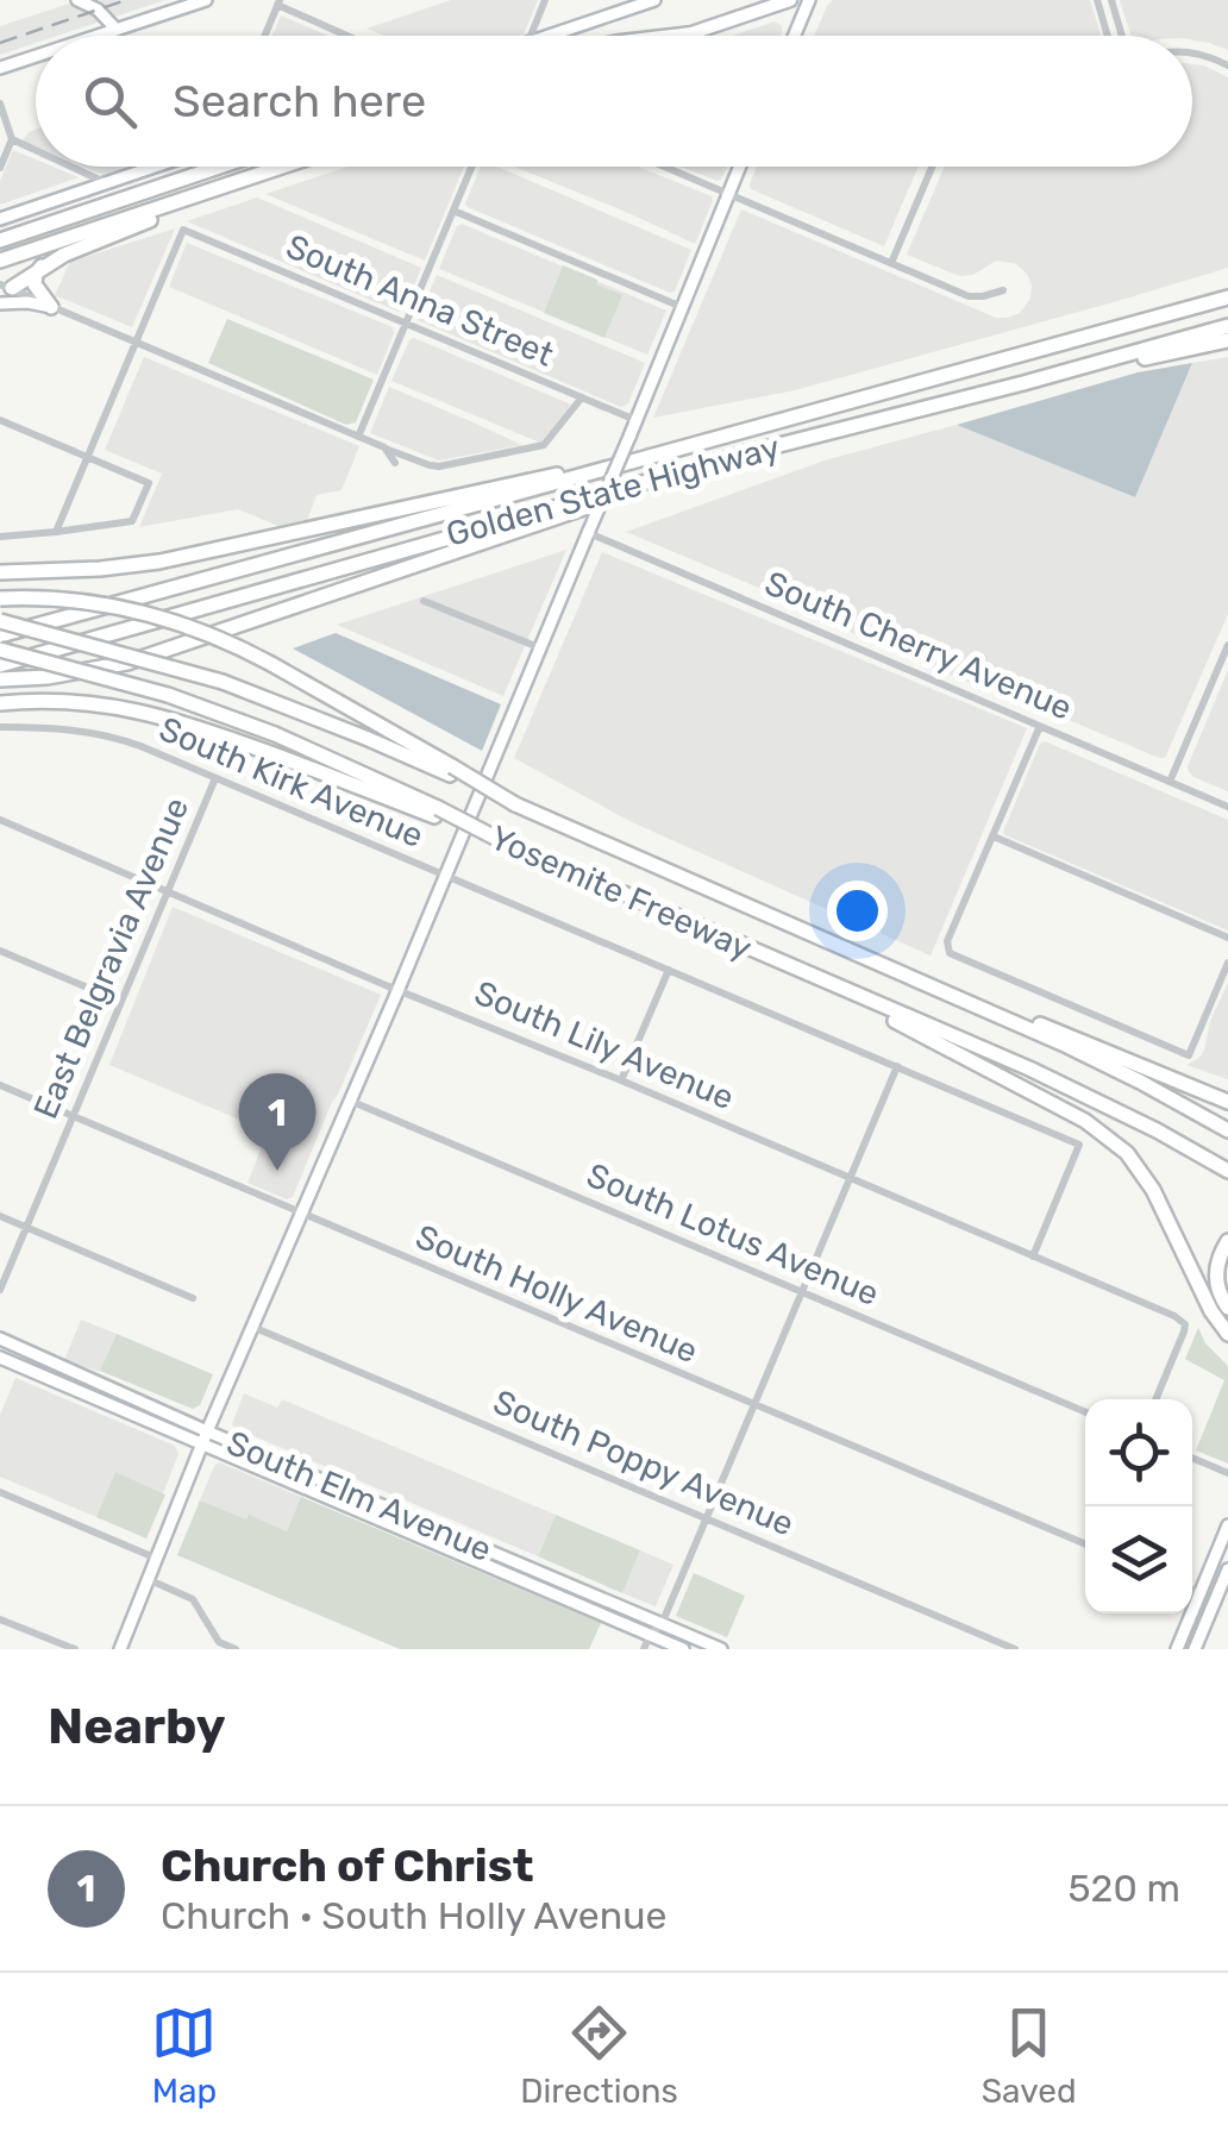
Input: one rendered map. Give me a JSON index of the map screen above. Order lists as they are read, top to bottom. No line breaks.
{"streets":{"highway":["Golden State Highway","Yosemite Freeway"],"street":["South Anna Street","South Cherry Avenue","South Kirk Avenue","East Belgravia Avenue","South Lily Avenue","South Lotus Avenue","South Holly Avenue","South Poppy Avenue","South Elm Avenue"]},"crossings":[["South Kirk Avenue","East Belgravia Avenue"],["South Kirk Avenue","South Lily Avenue"],["East Belgravia Avenue","South Lily Avenue"],["East Belgravia Avenue","South Holly Avenue"]],"page":{"search":"Search here","pins":"1","heading":"Nearby","list":[{"mark":"1","name":"Church of Christ","note":"Church · South Holly Avenue","value":"520 m"}],"nav":["Map","Directions","Saved"]}}
